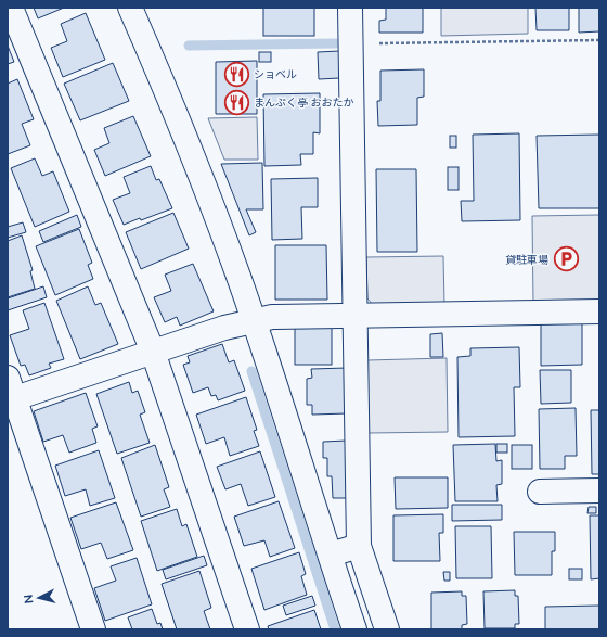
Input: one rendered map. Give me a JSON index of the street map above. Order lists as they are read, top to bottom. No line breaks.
{"places":{"restaurant":["ショベル","まんぷく亭 おおたか"],"parking":["貸駐車場"]},"north":"left"}
